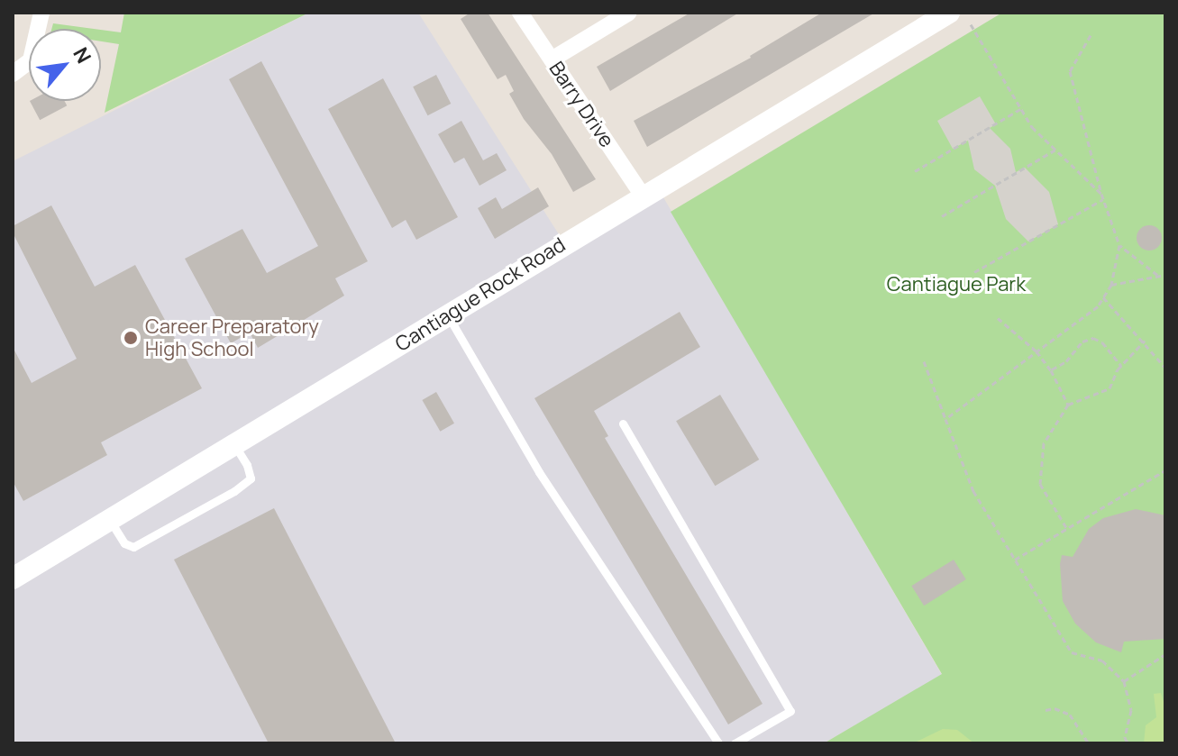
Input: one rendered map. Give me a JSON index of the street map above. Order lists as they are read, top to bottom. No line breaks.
{"streets":{"main road":["Cantiague Rock Road"],"street":["Barry Drive"]},"crossings":[["Barry Drive","Cantiague Rock Road"]],"parks":["Cantiague Park"],"places":["Career Preparatory High School"],"north":"top right"}
